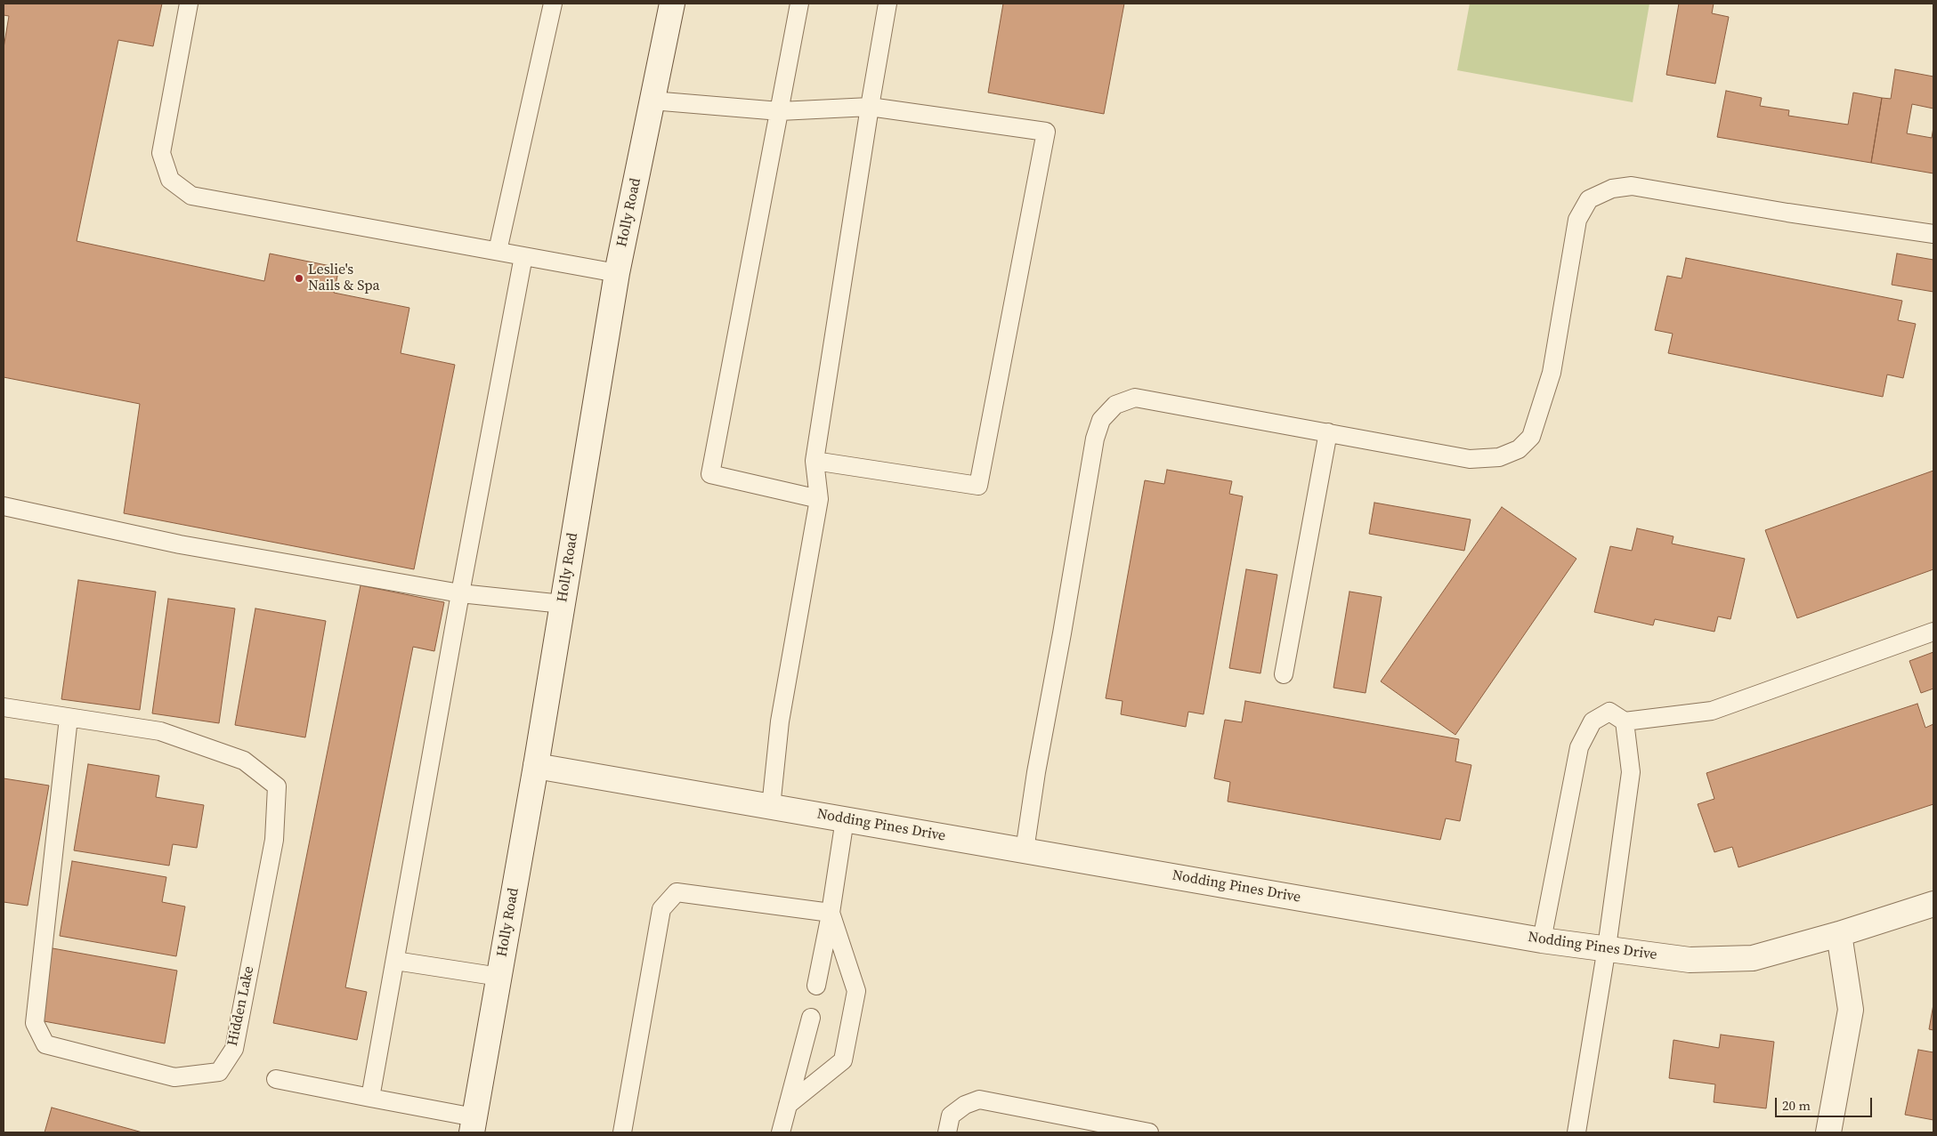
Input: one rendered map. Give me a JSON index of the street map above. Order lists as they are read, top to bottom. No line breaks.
{"streets":{"street":["Holly Road","Nodding Pines Drive"],"lane":["Hidden Lake"]},"crossings":[["Holly Road","Nodding Pines Drive"]],"places":["Leslie's Nails & Spa"],"scale_bar":"20 m"}
